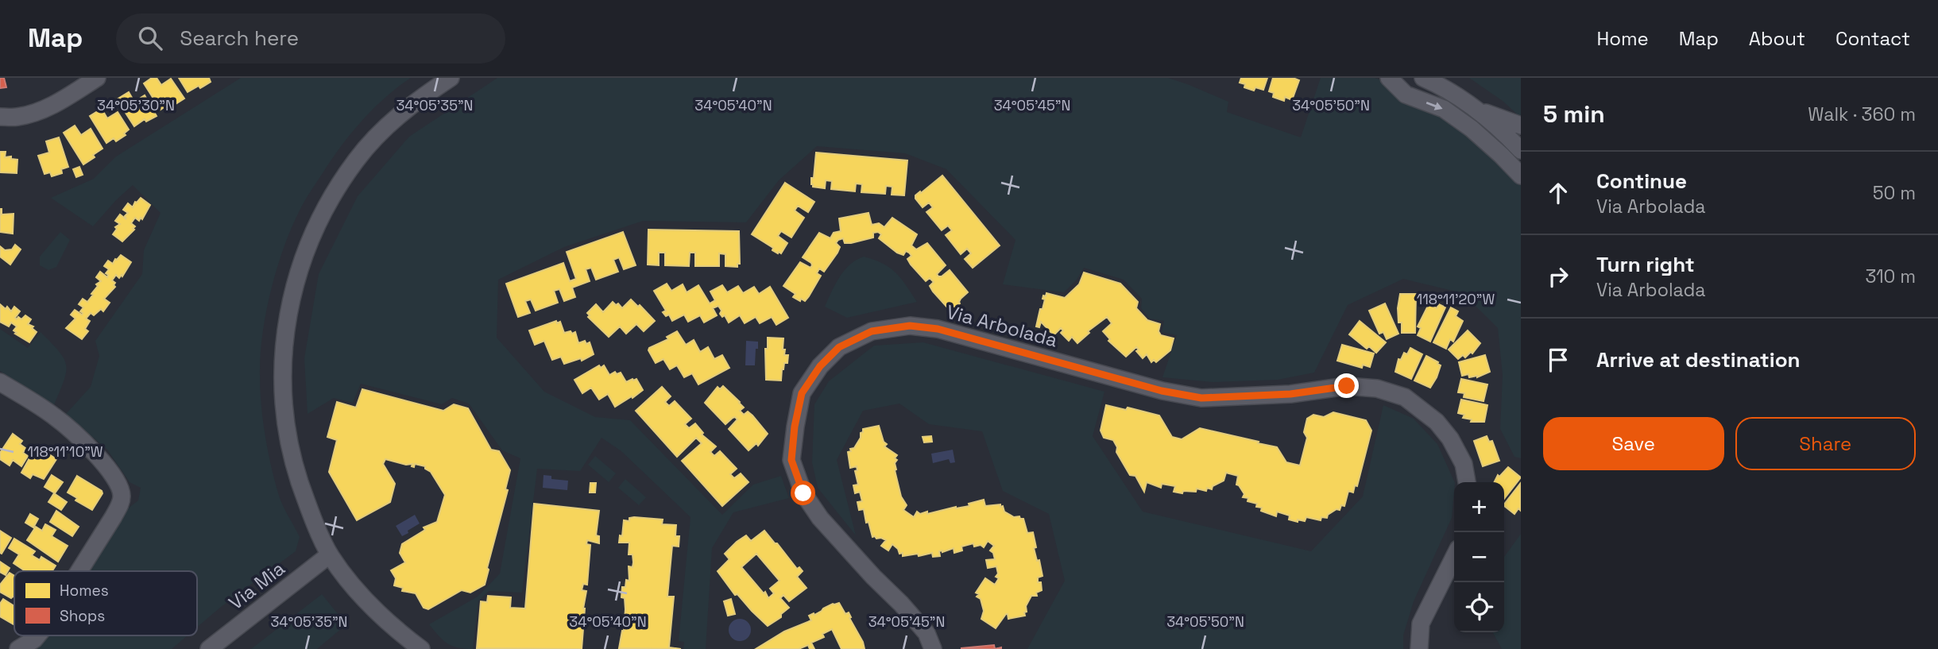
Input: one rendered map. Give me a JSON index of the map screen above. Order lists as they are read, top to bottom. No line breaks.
{"streets":{"street":["Via Arbolada","Via Mia"]},"legend":["Homes","Shops"],"page":{"header":"Map","search":"Search here","nav":["Home","Map","About","Contact"],"heading":["5 min","Walk · 360 m"],"list":[["Continue","Via Arbolada","50 m"],["Turn right","Via Arbolada","310 m"],"Arrive at destination"],"buttons":["Save","Share"],"map_buttons":["+","−"]},"coordinates":["34°05'30\"N","34°05'35\"N","34°05'40\"N","34°05'45\"N","34°05'50\"N","118°11'20\"W","118°11'10\"W"]}
